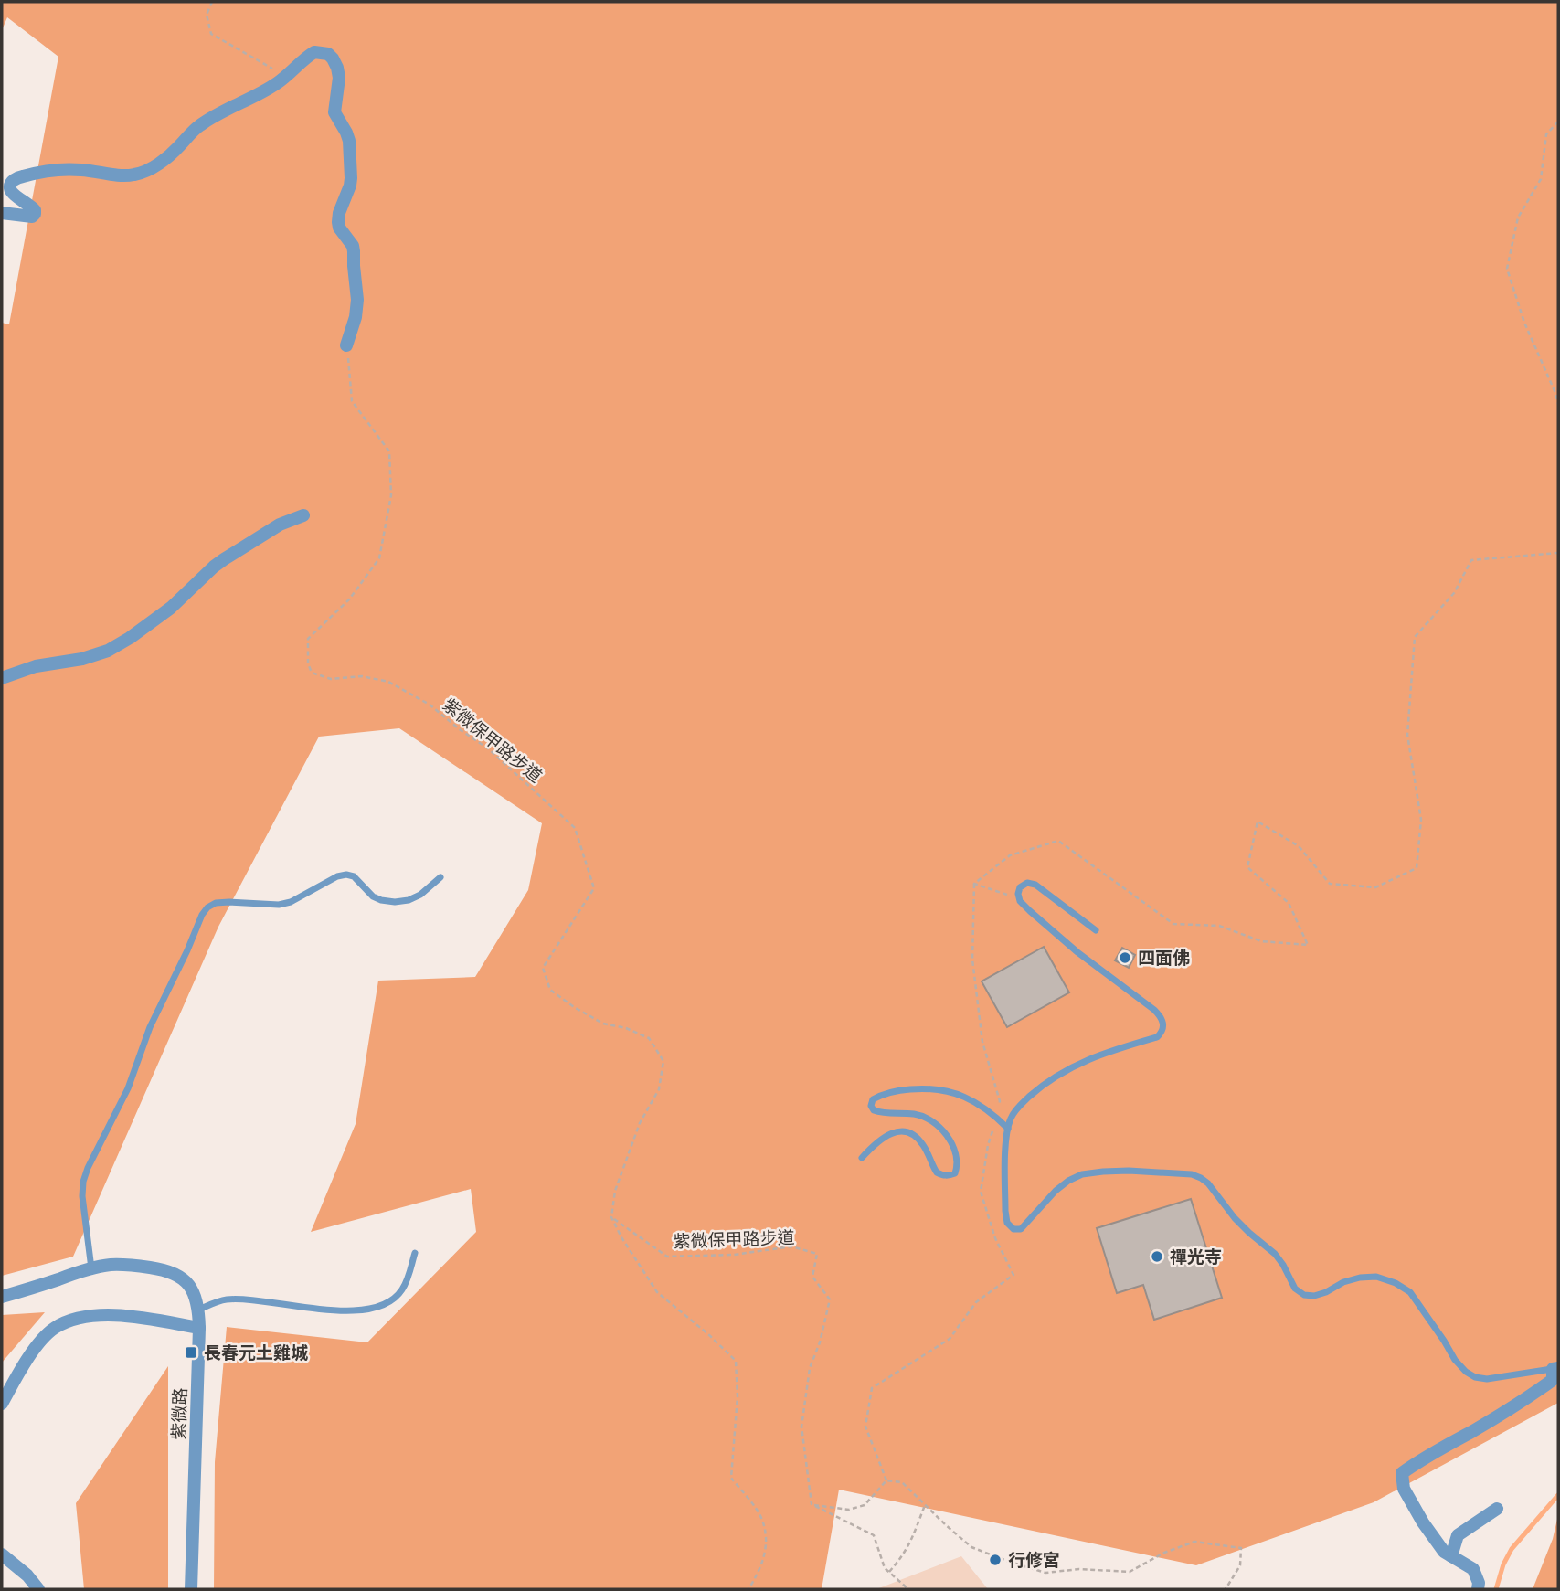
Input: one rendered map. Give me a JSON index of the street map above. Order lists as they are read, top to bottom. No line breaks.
{"streets":{"street":["紫微路"],"path":["紫微保甲路步道"]},"places":{"other":["四面佛","禪光寺","行修宮"],"transit":["長春元土雞城"]}}
